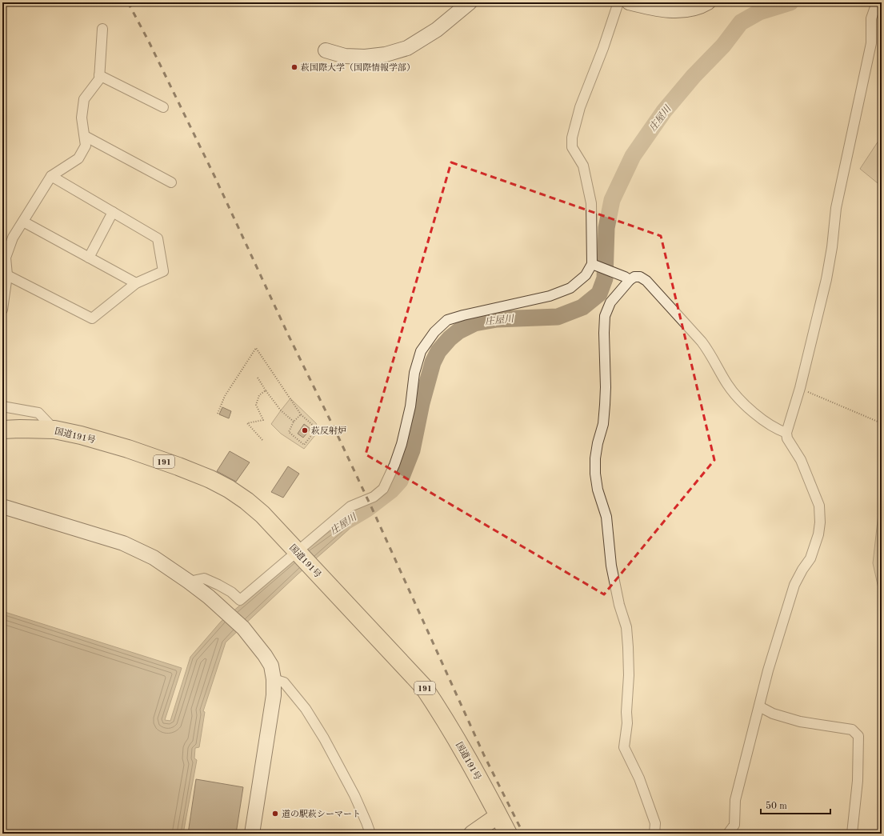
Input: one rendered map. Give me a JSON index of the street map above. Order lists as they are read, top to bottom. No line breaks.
{"streets":{"highway":["国道191号","191"]},"water":["庄屋川"],"places":["萩国際大学（国際情報学部）","萩反射炉","道の駅萩シーマート"],"scale_bar":"50 m"}
